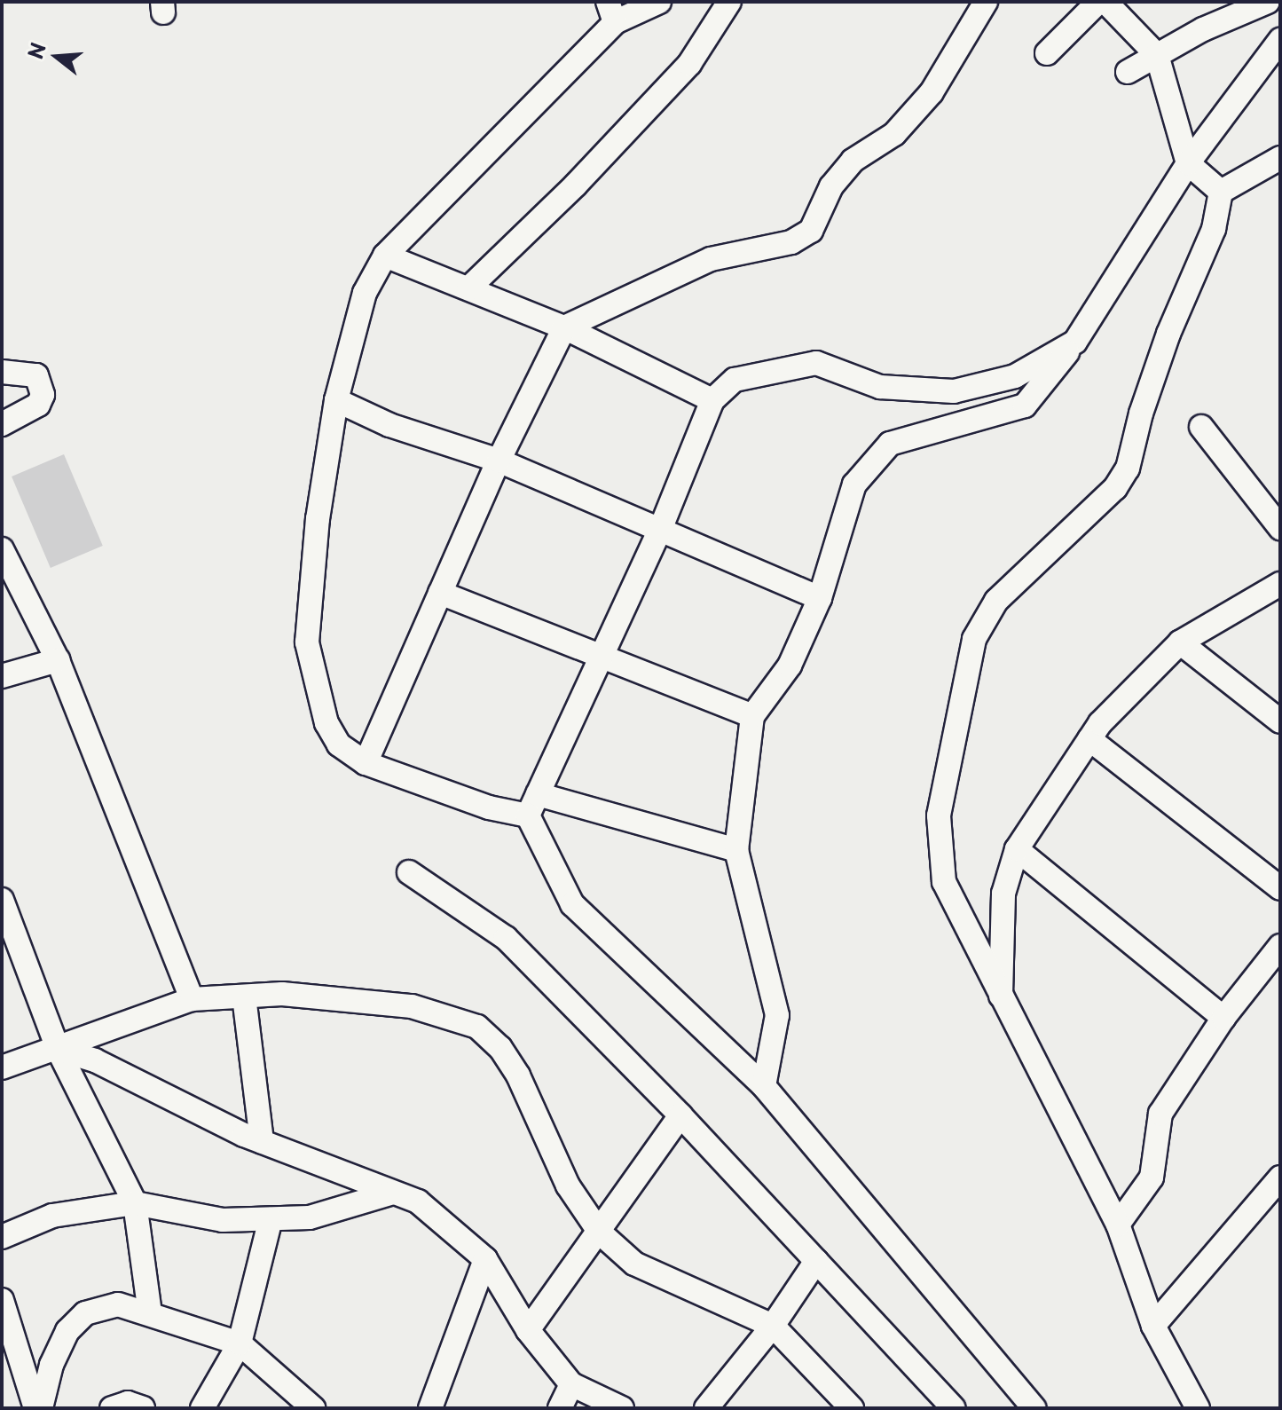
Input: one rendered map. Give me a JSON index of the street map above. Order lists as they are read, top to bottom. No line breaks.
{"north":"left"}
